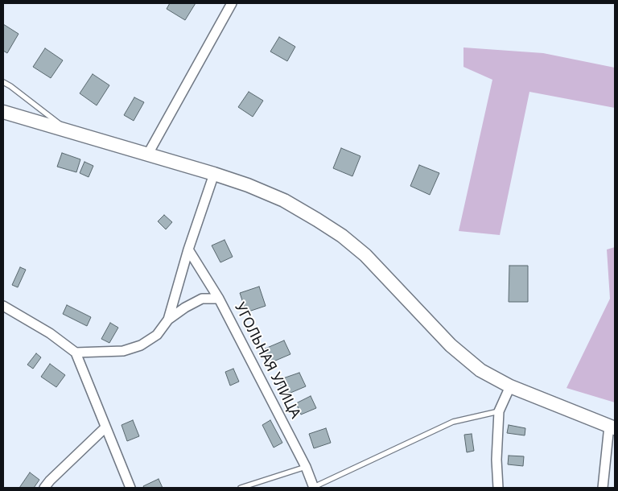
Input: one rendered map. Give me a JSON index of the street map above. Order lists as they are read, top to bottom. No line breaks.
{"streets":{"street":["УГОЛЬНАЯ УЛИЦА"]}}
